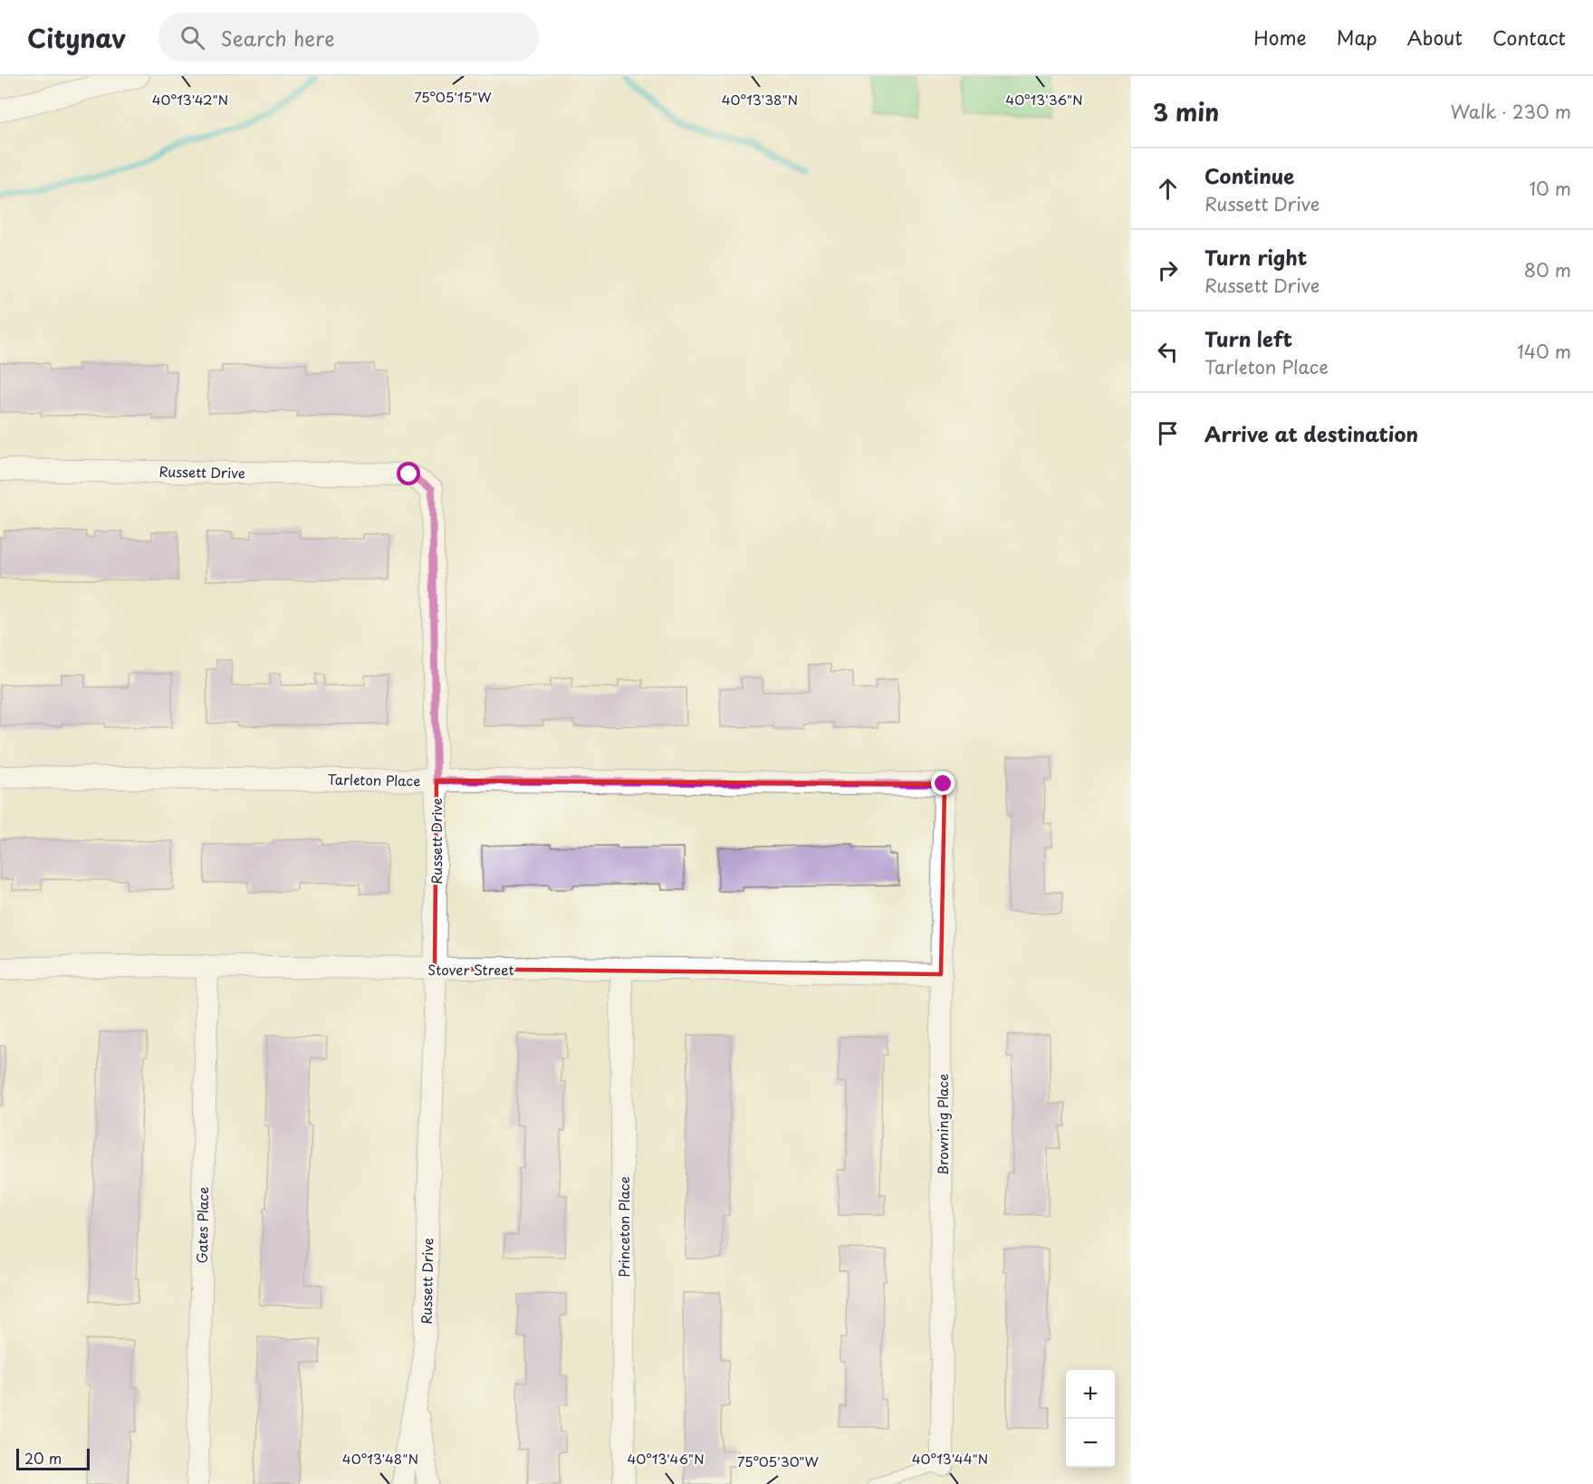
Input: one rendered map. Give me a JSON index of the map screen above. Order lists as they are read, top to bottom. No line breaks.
{"streets":{"street":["Russett Drive","Tarleton Place","Stover Street","Browning Place","Gates Place","Princeton Place"]},"crossings":[["Russett Drive","Tarleton Place"],["Russett Drive","Stover Street"],["Tarleton Place","Browning Place"],["Stover Street","Browning Place"],["Stover Street","Gates Place"],["Stover Street","Princeton Place"]],"scale_bar":"20 m","page":{"header":"Citynav","search":"Search here","nav":["Home","Map","About","Contact"],"heading":["3 min","Walk · 230 m"],"list":[["Continue","Russett Drive","10 m"],["Turn right","Russett Drive","80 m"],["Turn left","Tarleton Place","140 m"],"Arrive at destination"],"map_buttons":["+","−"],"scale":"20 m"},"coordinates":["75°05'15\"W","40°13'42\"N","40°13'38\"N","40°13'36\"N","40°13'48\"N","40°13'46\"N","40°13'44\"N","75°05'30\"W"]}
